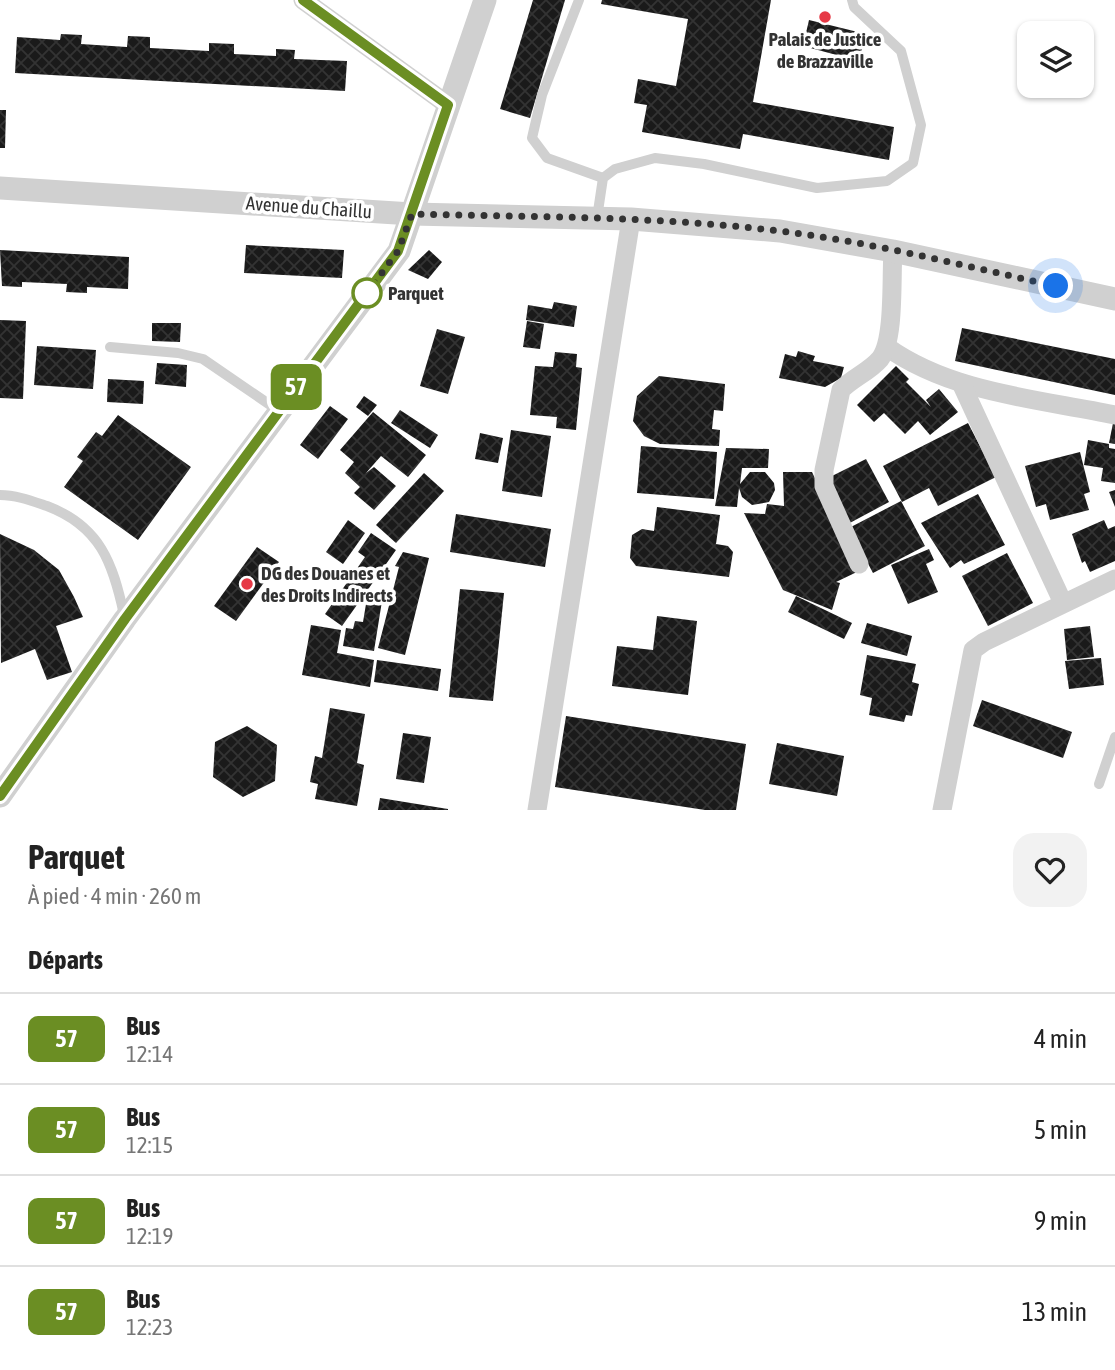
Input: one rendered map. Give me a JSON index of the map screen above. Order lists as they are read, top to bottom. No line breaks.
{"streets":{"street":["Avenue du Chaillu"]},"places":["Palais de Justice de Brazzaville","Parquet","DG des Douanes et des Droits Indirects"],"lines":["bus line 57"],"page":{"on_map":"57","heading":[["Parquet","À pied · 4 min · 260 m"],"Départs"],"list":[{"mark":"57","name":"Bus","note":"12:14","value":"4 min"},{"mark":"57","name":"Bus","note":"12:15","value":"5 min"},{"mark":"57","name":"Bus","note":"12:19","value":"9 min"},{"mark":"57","name":"Bus","note":"12:23","value":"13 min"}]}}
